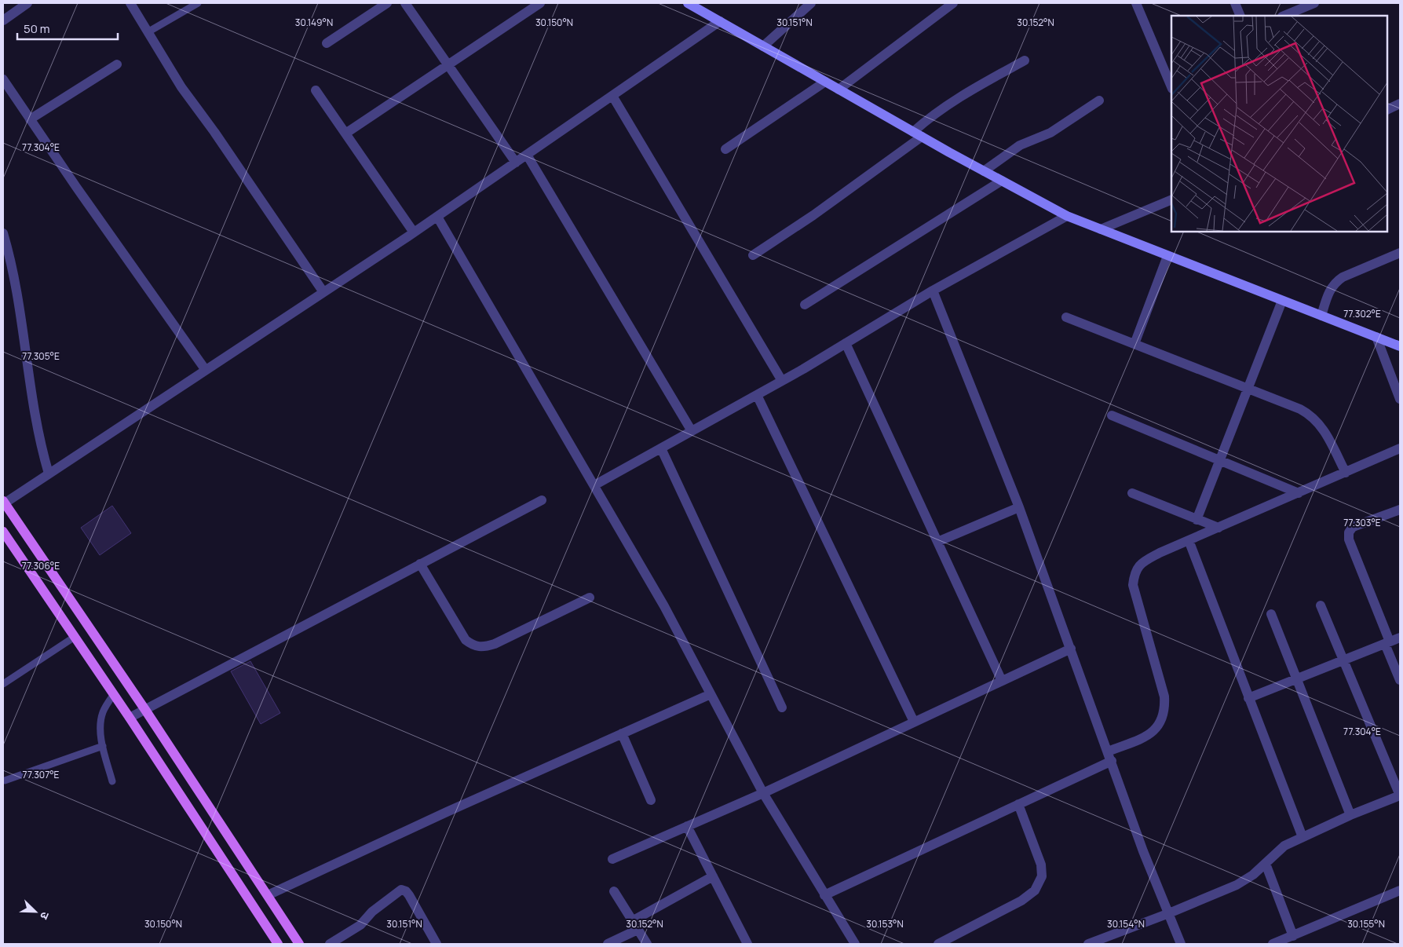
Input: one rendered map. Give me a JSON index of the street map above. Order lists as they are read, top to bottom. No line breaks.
{"scale_bar":"50 m","north":"bottom right","coordinates":["30.149°N","30.150°N","30.151°N","30.152°N","77.304°E","77.302°E","77.305°E","77.303°E","77.306°E","77.307°E","30.153°N","30.154°N","30.155°N"]}
